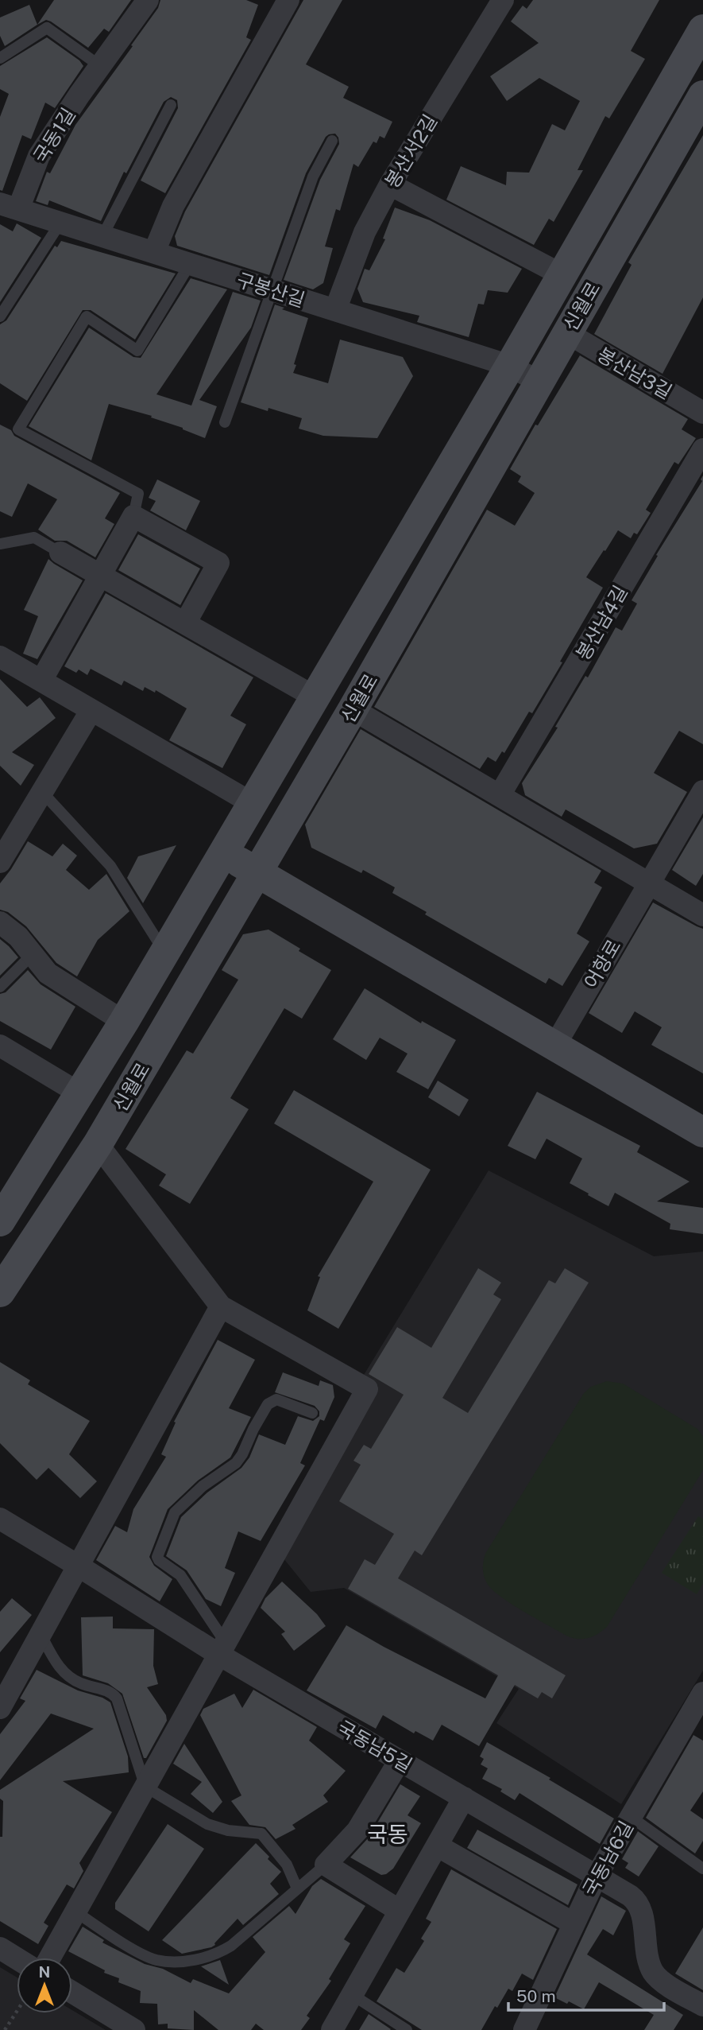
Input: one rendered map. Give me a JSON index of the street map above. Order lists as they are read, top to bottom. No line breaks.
{"streets":{"street":["국동1길","봉산서2길","구봉산길","신월로","봉산남3길","봉산남4길","어항로","국동남5길","국동남6길"]},"crossings":[["국동1길","구봉산길"],["봉산서2길","구봉산길"],["구봉산길","신월로"],["신월로","봉산남3길"],["국동남5길","국동남6길"]],"districts":["국동"],"scale_bar":"50 m","north":"top"}
